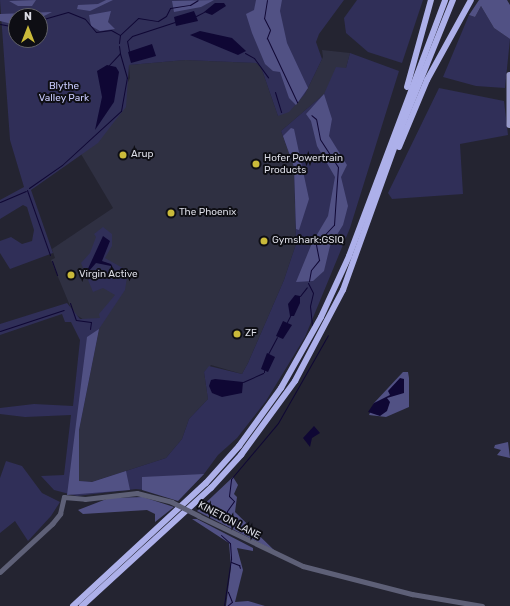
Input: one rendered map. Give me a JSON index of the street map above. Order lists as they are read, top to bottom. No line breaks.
{"streets":{"street":["KINETON LANE"]},"parks":["Blythe Valley Park"],"places":["Arup","Hofer Powertrain Products","The Phoenix","Gymshark:GSIQ","Virgin Active","ZF"],"north":"top"}
